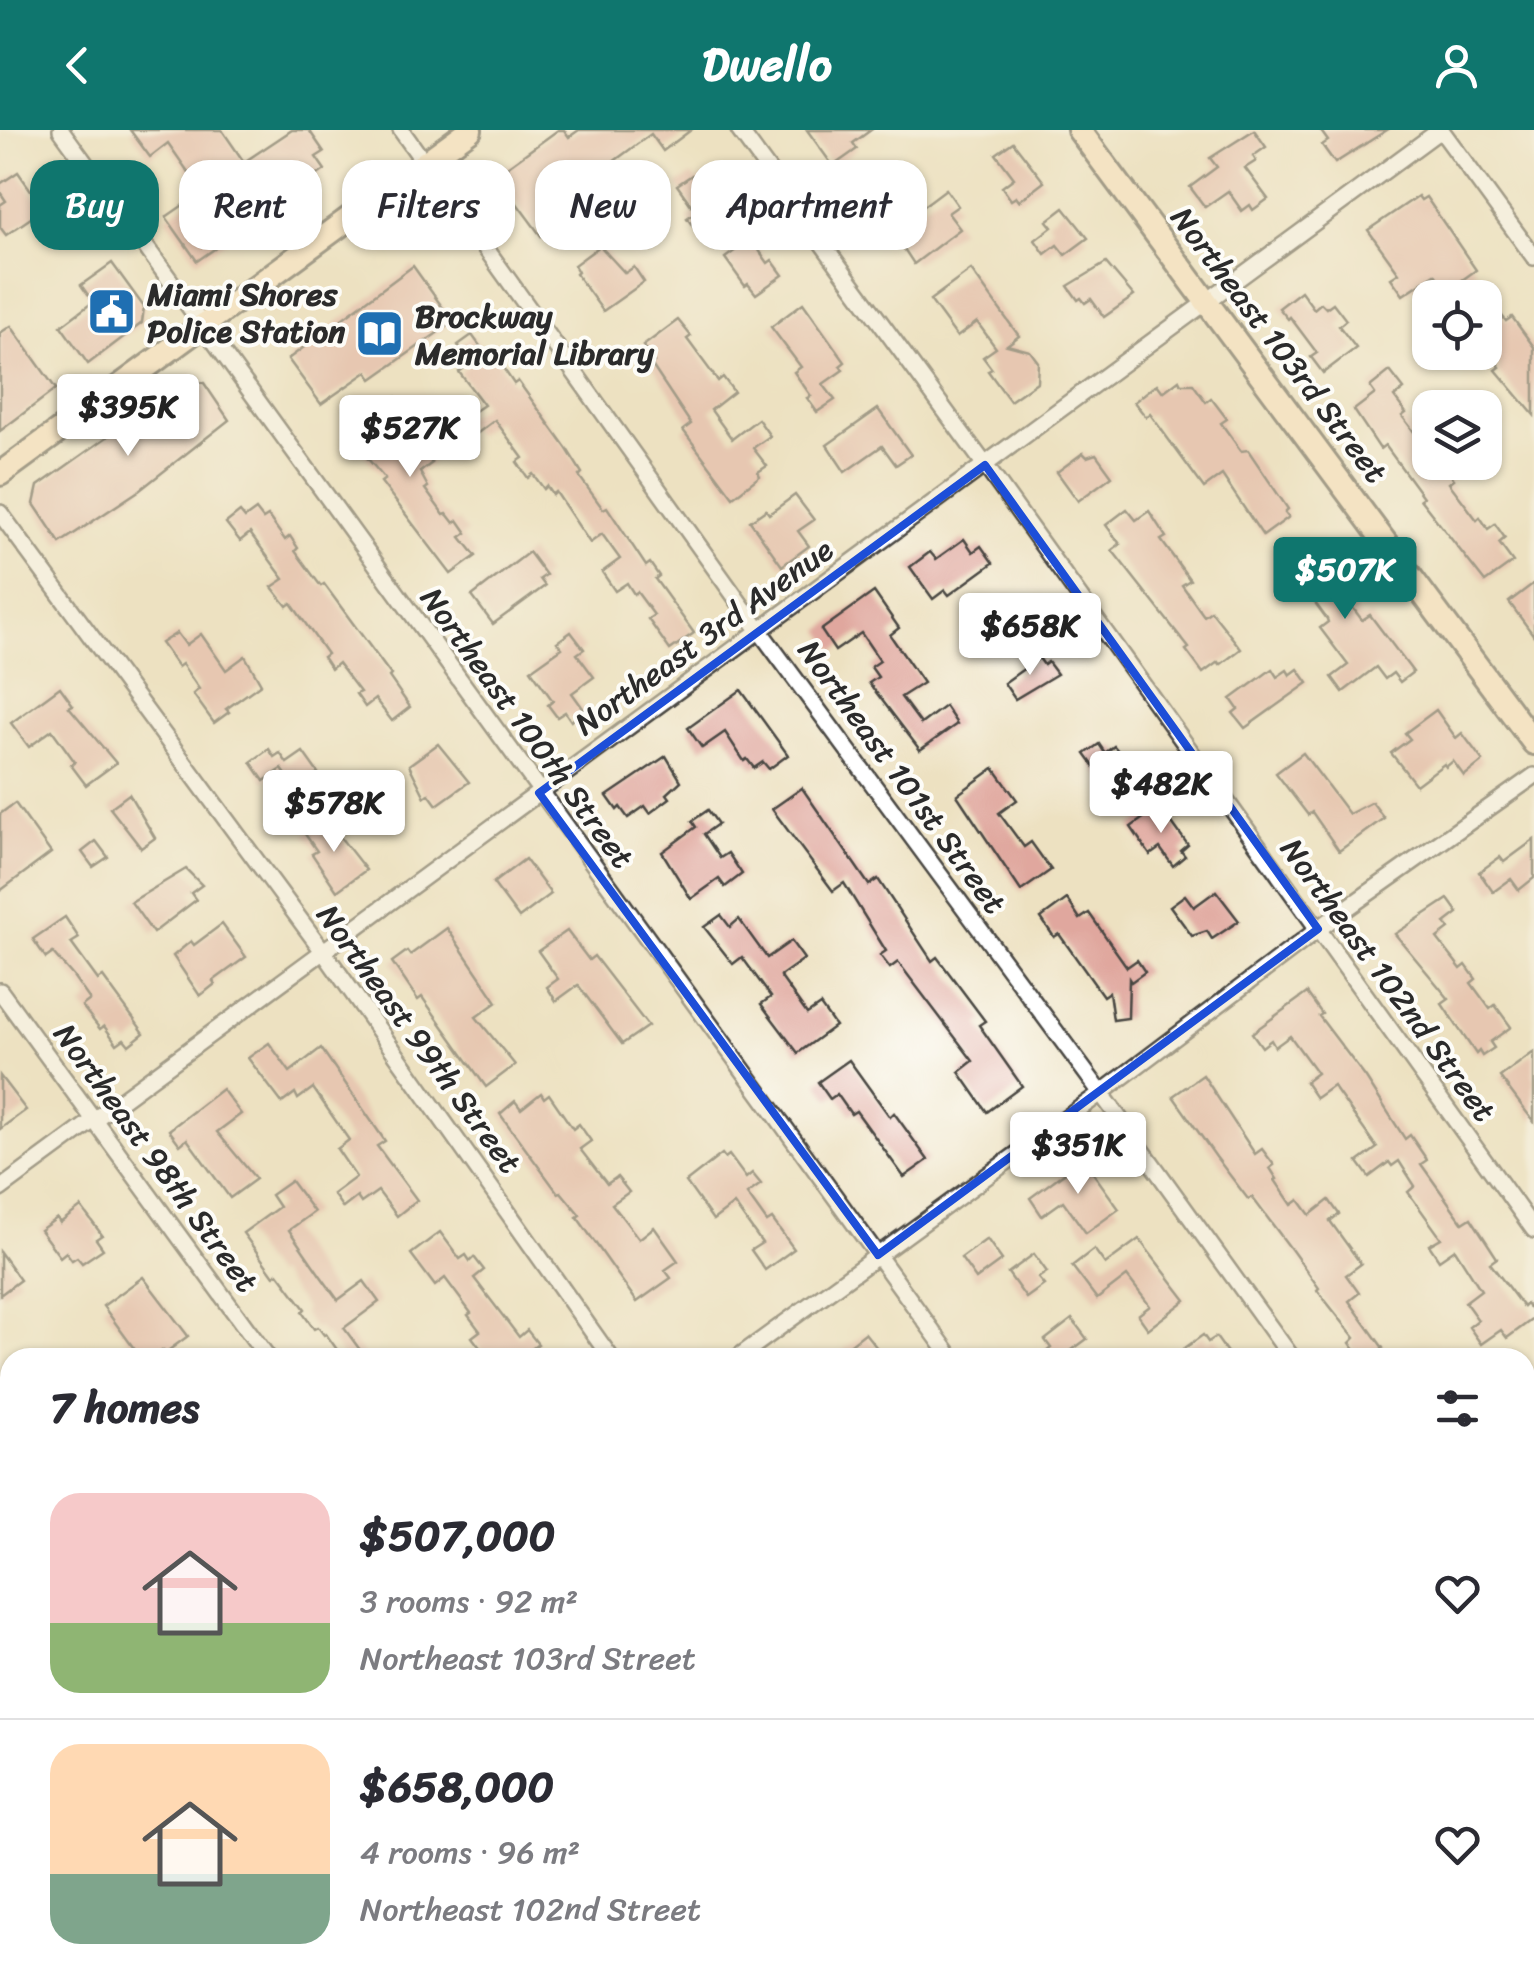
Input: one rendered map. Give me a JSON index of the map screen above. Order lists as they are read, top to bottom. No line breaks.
{"streets":{"main road":["Northeast 103rd Street"],"street":["Northeast 3rd Avenue","Northeast 100th Street","Northeast 101st Street","Northeast 102nd Street","Northeast 99th Street","Northeast 98th Street"]},"crossings":[["Northeast 103rd Street","Northeast 3rd Avenue"],["Northeast 3rd Avenue","Northeast 100th Street"],["Northeast 3rd Avenue","Northeast 101st Street"],["Northeast 3rd Avenue","Northeast 102nd Street"],["Northeast 3rd Avenue","Northeast 99th Street"],["Northeast 3rd Avenue","Northeast 98th Street"]],"places":{"public building":["Miami Shores Police Station"],"library":["Brockway Memorial Library"]},"page":{"header":"Dwello","chip":["Buy","Rent","Filters","New","Apartment"],"price":["$395K","$527K","$507K","$658K","$482K","$578K","$351K"],"heading":"7 homes","list":[{"name":"$507,000","note":"3 rooms · 92 m² · Northeast 103rd Street"},{"name":"$658,000","note":"4 rooms · 96 m² · Northeast 102nd Street"}]}}
